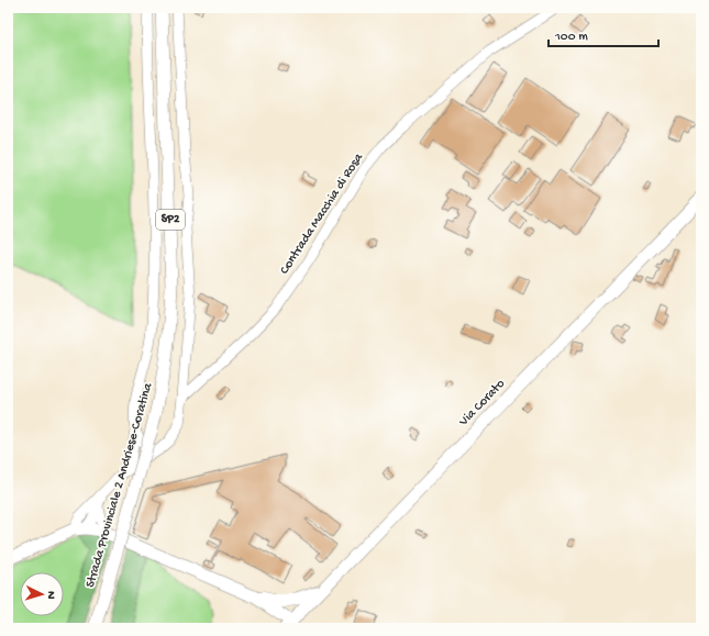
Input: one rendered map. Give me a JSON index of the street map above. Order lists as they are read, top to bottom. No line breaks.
{"streets":{"main road":["SP2","Via Corato","Strada Provinciale 2 Andriese-Coratina"],"street":["Contrada Macchia di Rosa"]},"scale_bar":"100 m","north":"right"}
